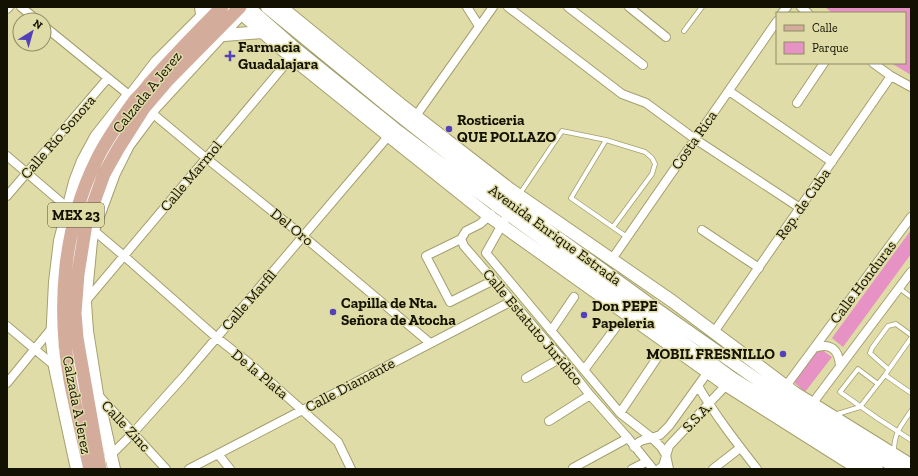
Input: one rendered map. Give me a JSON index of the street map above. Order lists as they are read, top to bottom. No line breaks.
{"streets":{"main road":["Calzada A Jerez","MEX 23"],"street":["Calle Río Sonora","Costa Rica","Calle Marmol","Rep. de Cuba","Del Oro","Avenida Enrique Estrada","Calle Honduras","Calle Marfil","Calle Estatuto Jurídico","De la Plata","Calle Diamante","S.S.A.","Calle Zinc"]},"crossings":[["Calzada A Jerez","Avenida Enrique Estrada"],["Calzada A Jerez","Calle Marfil"],["Calzada A Jerez","De la Plata"],["Calzada A Jerez","Calle Zinc"],["Calle Marmol","Del Oro"],["Calle Marmol","Avenida Enrique Estrada"],["Calle Marmol","De la Plata"],["Del Oro","Calle Marfil"],["Del Oro","Calle Diamante"],["Avenida Enrique Estrada","Calle Honduras"],["Avenida Enrique Estrada","Calle Marfil"],["Avenida Enrique Estrada","Calle Estatuto Jurídico"],["Avenida Enrique Estrada","S.S.A."],["Calle Marfil","De la Plata"],["Calle Marfil","Calle Zinc"],["Calle Estatuto Jurídico","Calle Diamante"],["Calle Estatuto Jurídico","S.S.A."],["De la Plata","Calle Diamante"]],"places":{"health":["Farmacia Guadalajara"],"other":["Rosticeria QUE POLLAZO","Capilla de Nta. Señora de Atocha","Don PEPE Papeleria","MOBIL FRESNILLO"]},"legend":["Calle","Parque"],"north":"top right"}
